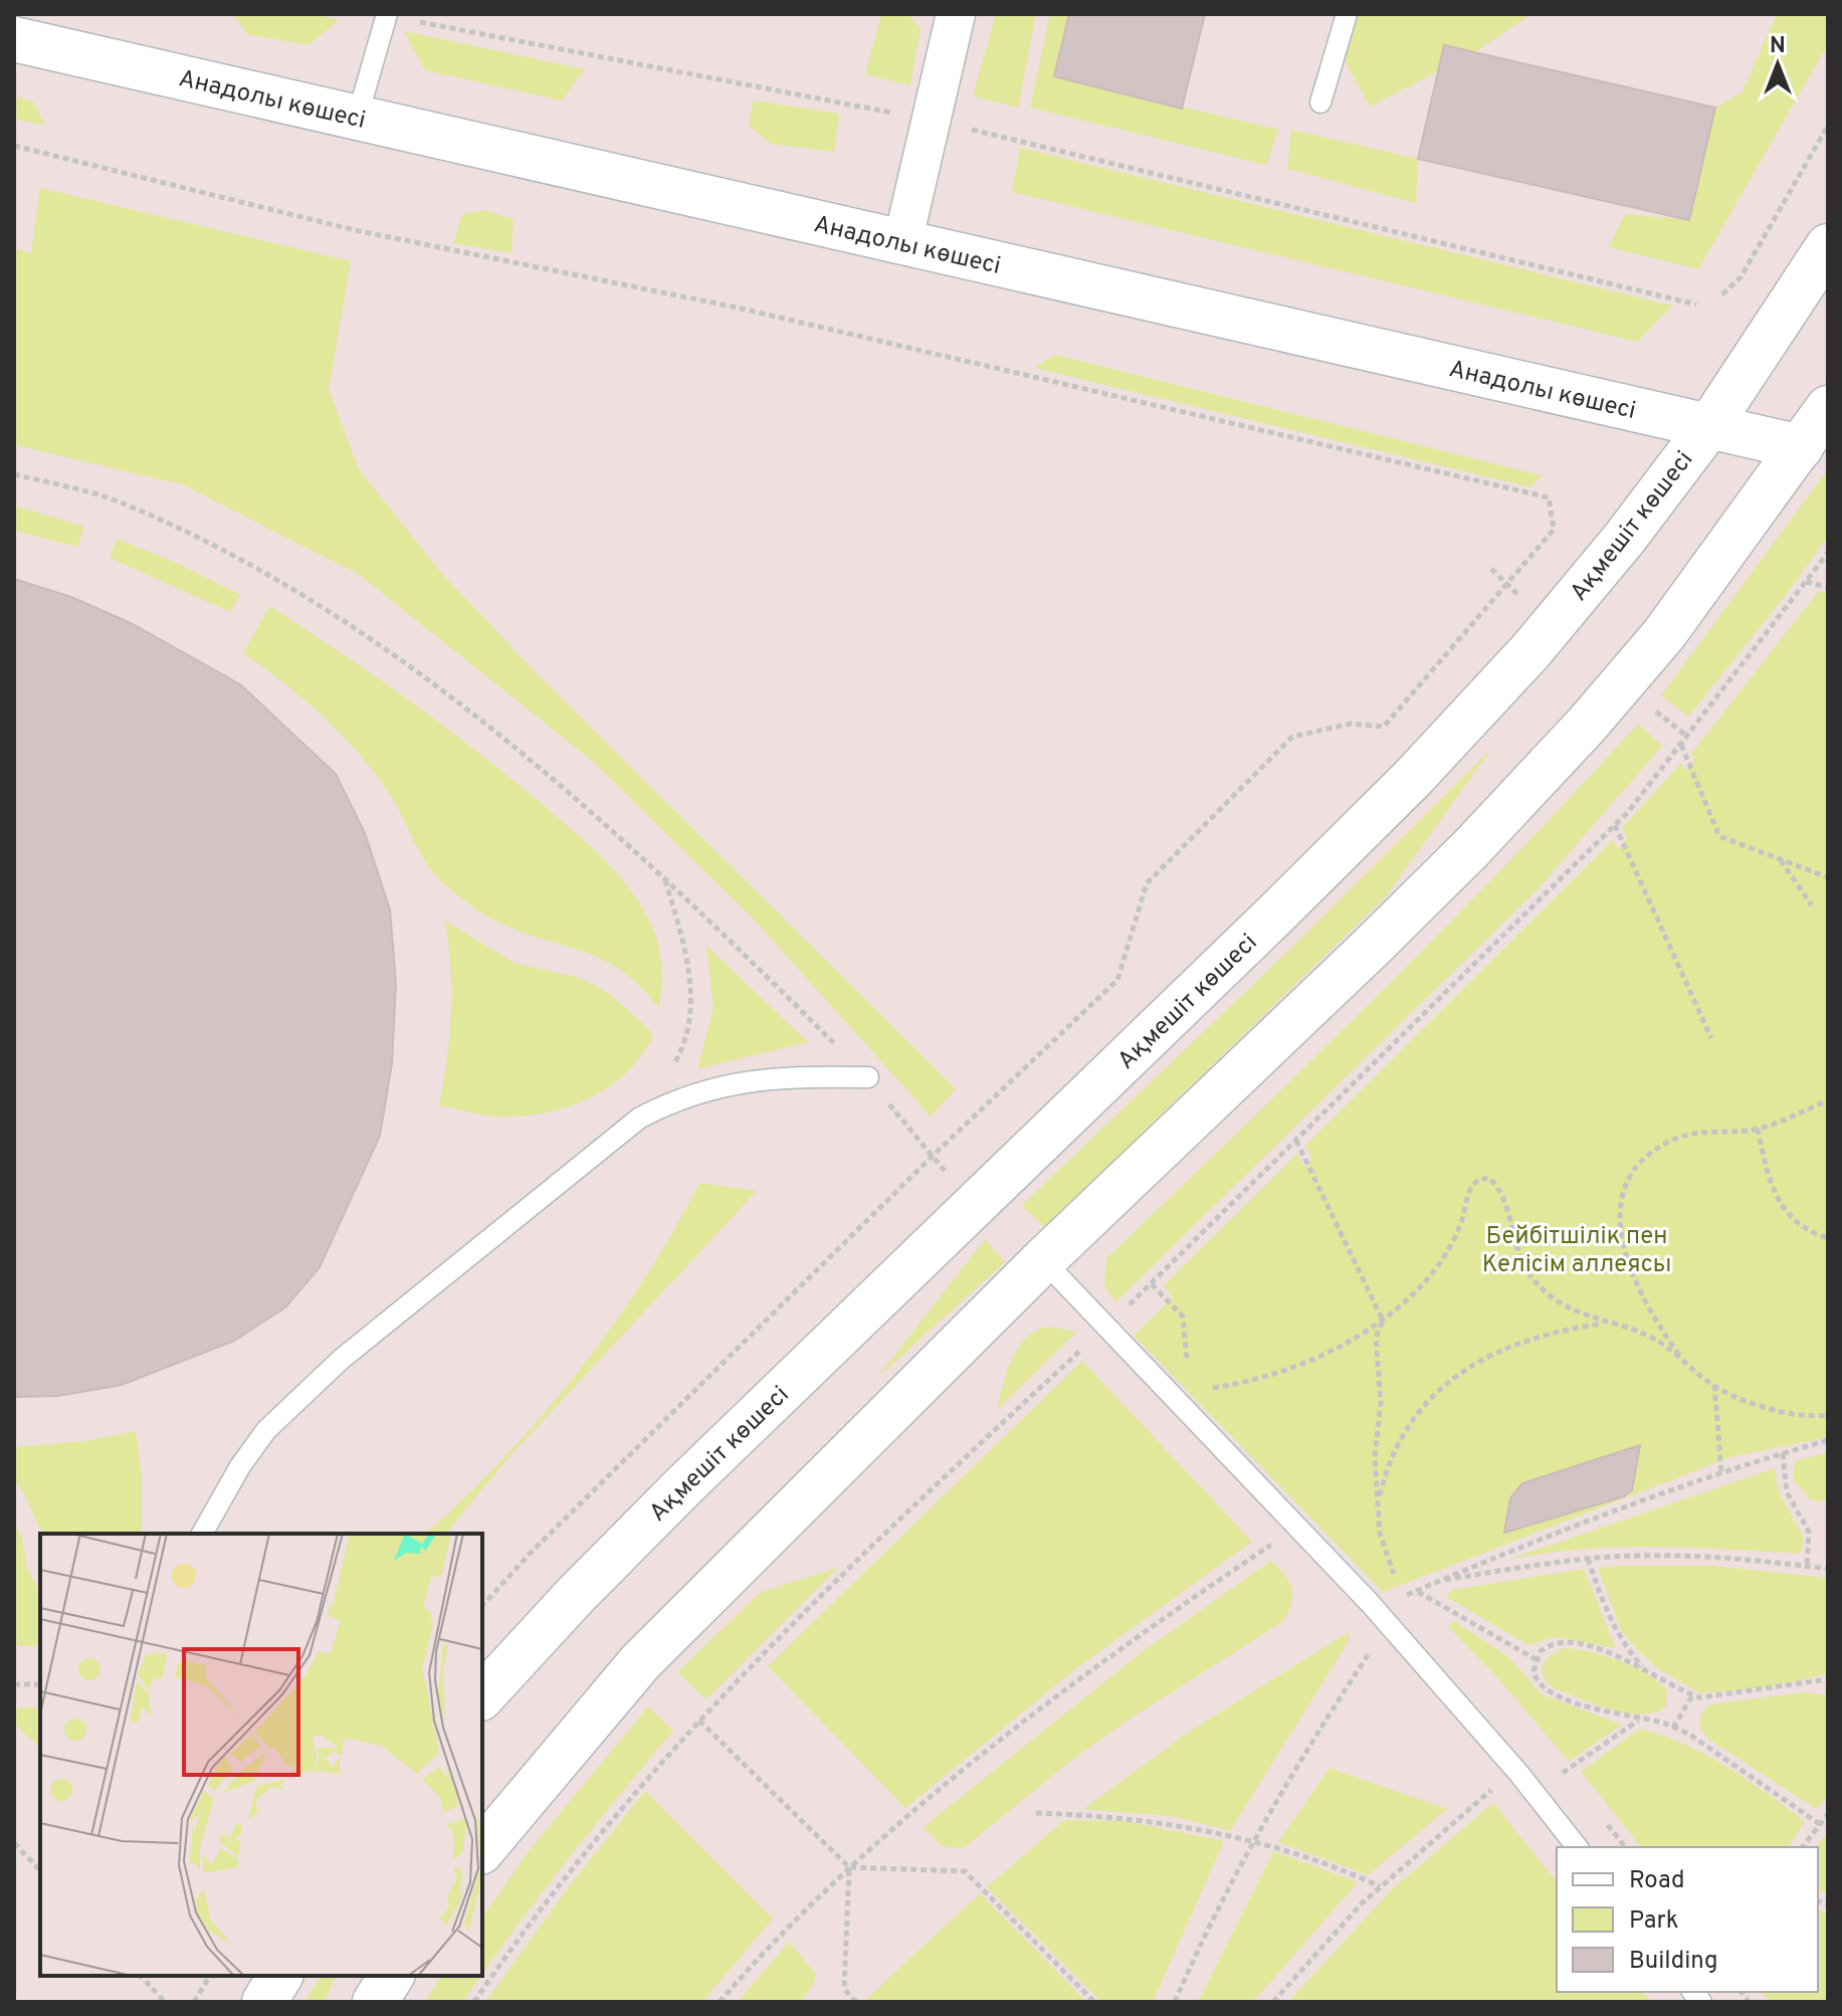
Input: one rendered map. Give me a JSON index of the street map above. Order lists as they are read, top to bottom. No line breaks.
{"streets":{"street":["Анадолы көшесі","Ақмешіт көшесі"]},"crossings":[["Анадолы көшесі","Ақмешіт көшесі"]],"parks":["Бейбітшілік пен Келісім аллеясы"],"legend":["Road","Park","Building"],"north":"top"}
